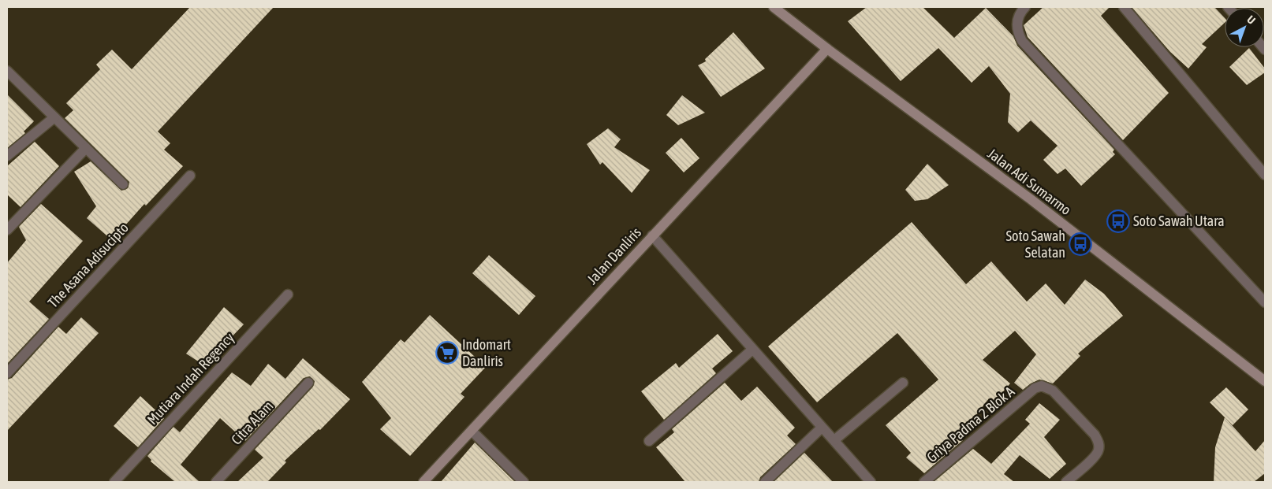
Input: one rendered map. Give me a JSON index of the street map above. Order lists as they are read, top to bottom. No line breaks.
{"streets":{"main road":["Jalan Adi Sumarmo","Jalan Danliris"],"street":["The Asana Adisucipto","Mutiara Indah Regency","Citra Alam","Griya Padma 2 Blok A"]},"crossings":[["Jalan Adi Sumarmo","Jalan Danliris"]],"places":{"bus stop":["Soto Sawah Utara","Soto Sawah Selatan"],"supermarket":["Indomart Danliris"]},"north":"top right"}
